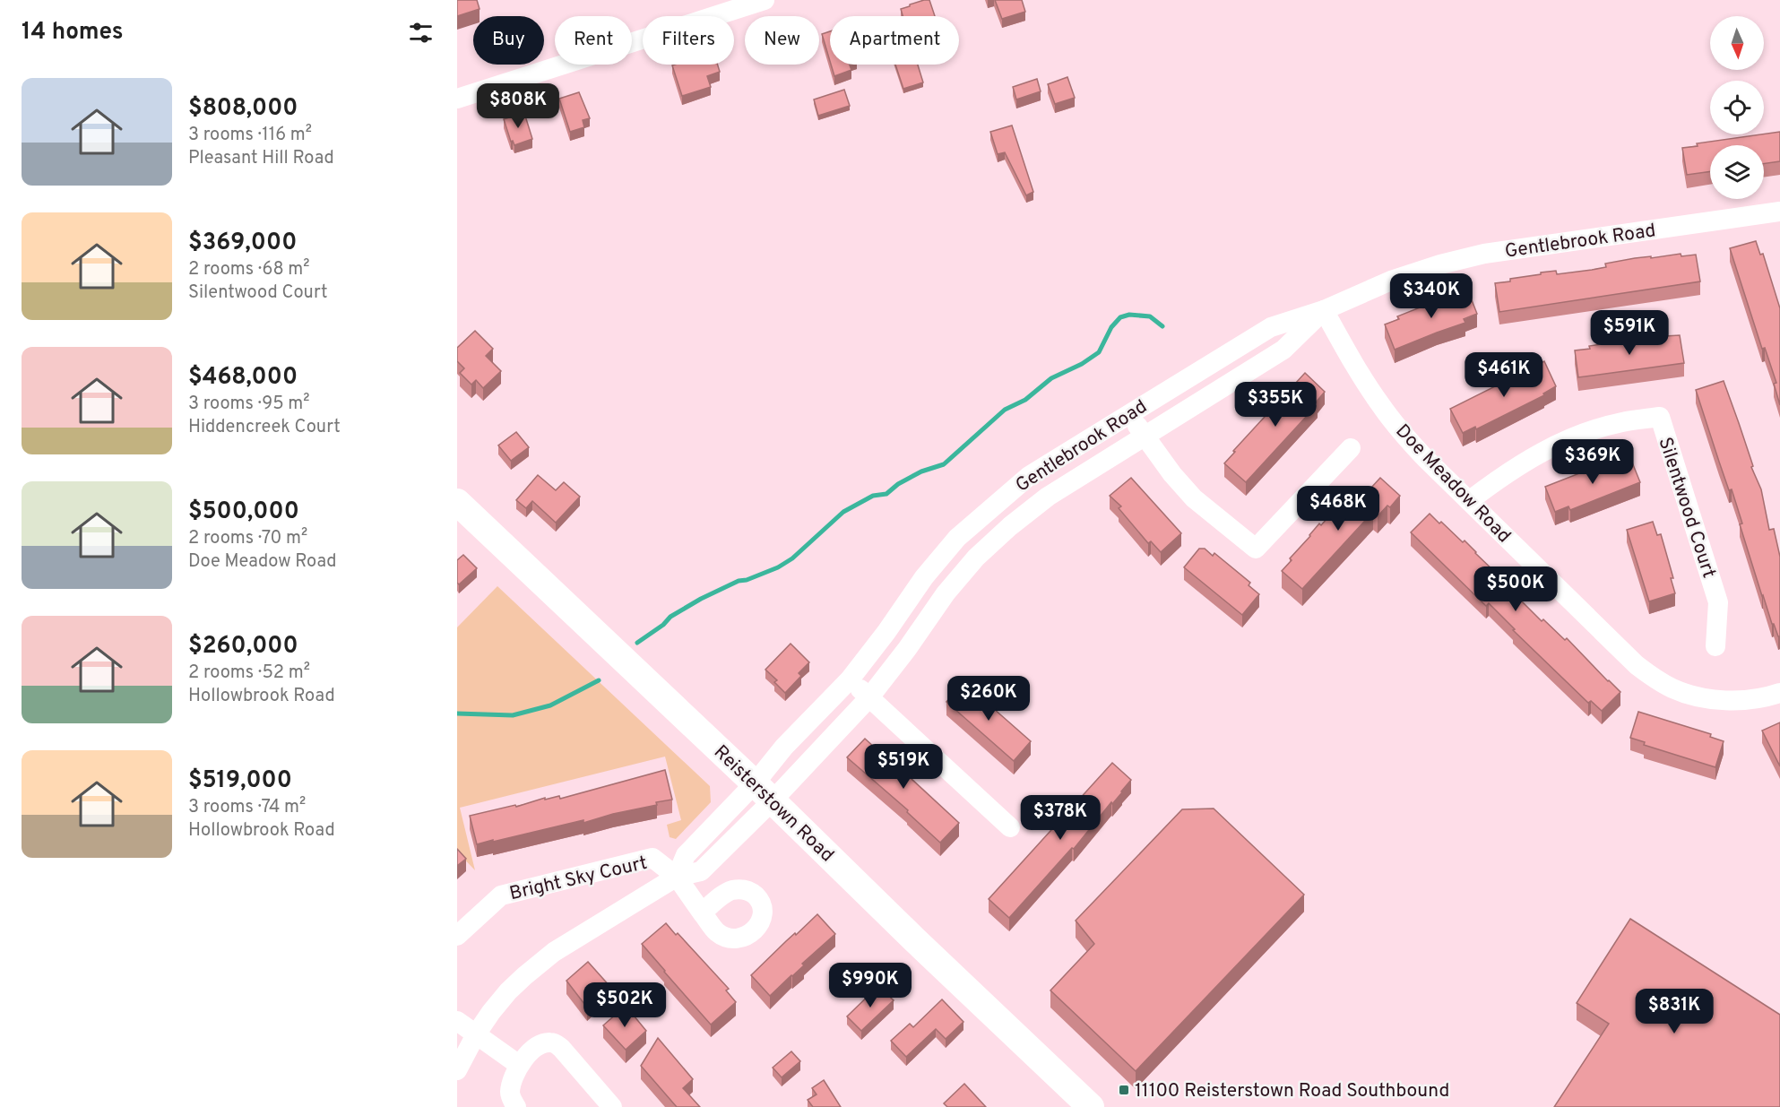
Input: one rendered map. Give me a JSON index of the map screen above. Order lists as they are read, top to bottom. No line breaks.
{"streets":{"main road":["Reisterstown Road"],"street":["Gentlebrook Road","Doe Meadow Road","Silentwood Court","Bright Sky Court"]},"crossings":[["Gentlebrook Road","Doe Meadow Road"],["Gentlebrook Road","Reisterstown Road"],["Doe Meadow Road","Silentwood Court"]],"places":{"transit":["11100 Reisterstown Road Southbound"]},"north":"bottom","page":{"heading":"14 homes","chip":["Buy","Rent","Filters","New","Apartment"],"list":[{"name":"$808,000","note":"3 rooms · 116 m² · Pleasant Hill Road"},{"name":"$369,000","note":"2 rooms · 68 m² · Silentwood Court"},{"name":"$468,000","note":"3 rooms · 95 m² · Hiddencreek Court"},{"name":"$500,000","note":"2 rooms · 70 m² · Doe Meadow Road"},{"name":"$260,000","note":"2 rooms · 52 m² · Hollowbrook Road"},{"name":"$519,000","note":"3 rooms · 74 m² · Hollowbrook Road"}],"price":["$808K","$340K","$591K","$461K","$355K","$369K","$468K","$500K","$260K","$519K","$378K","$990K","$502K","$831K"]}}
